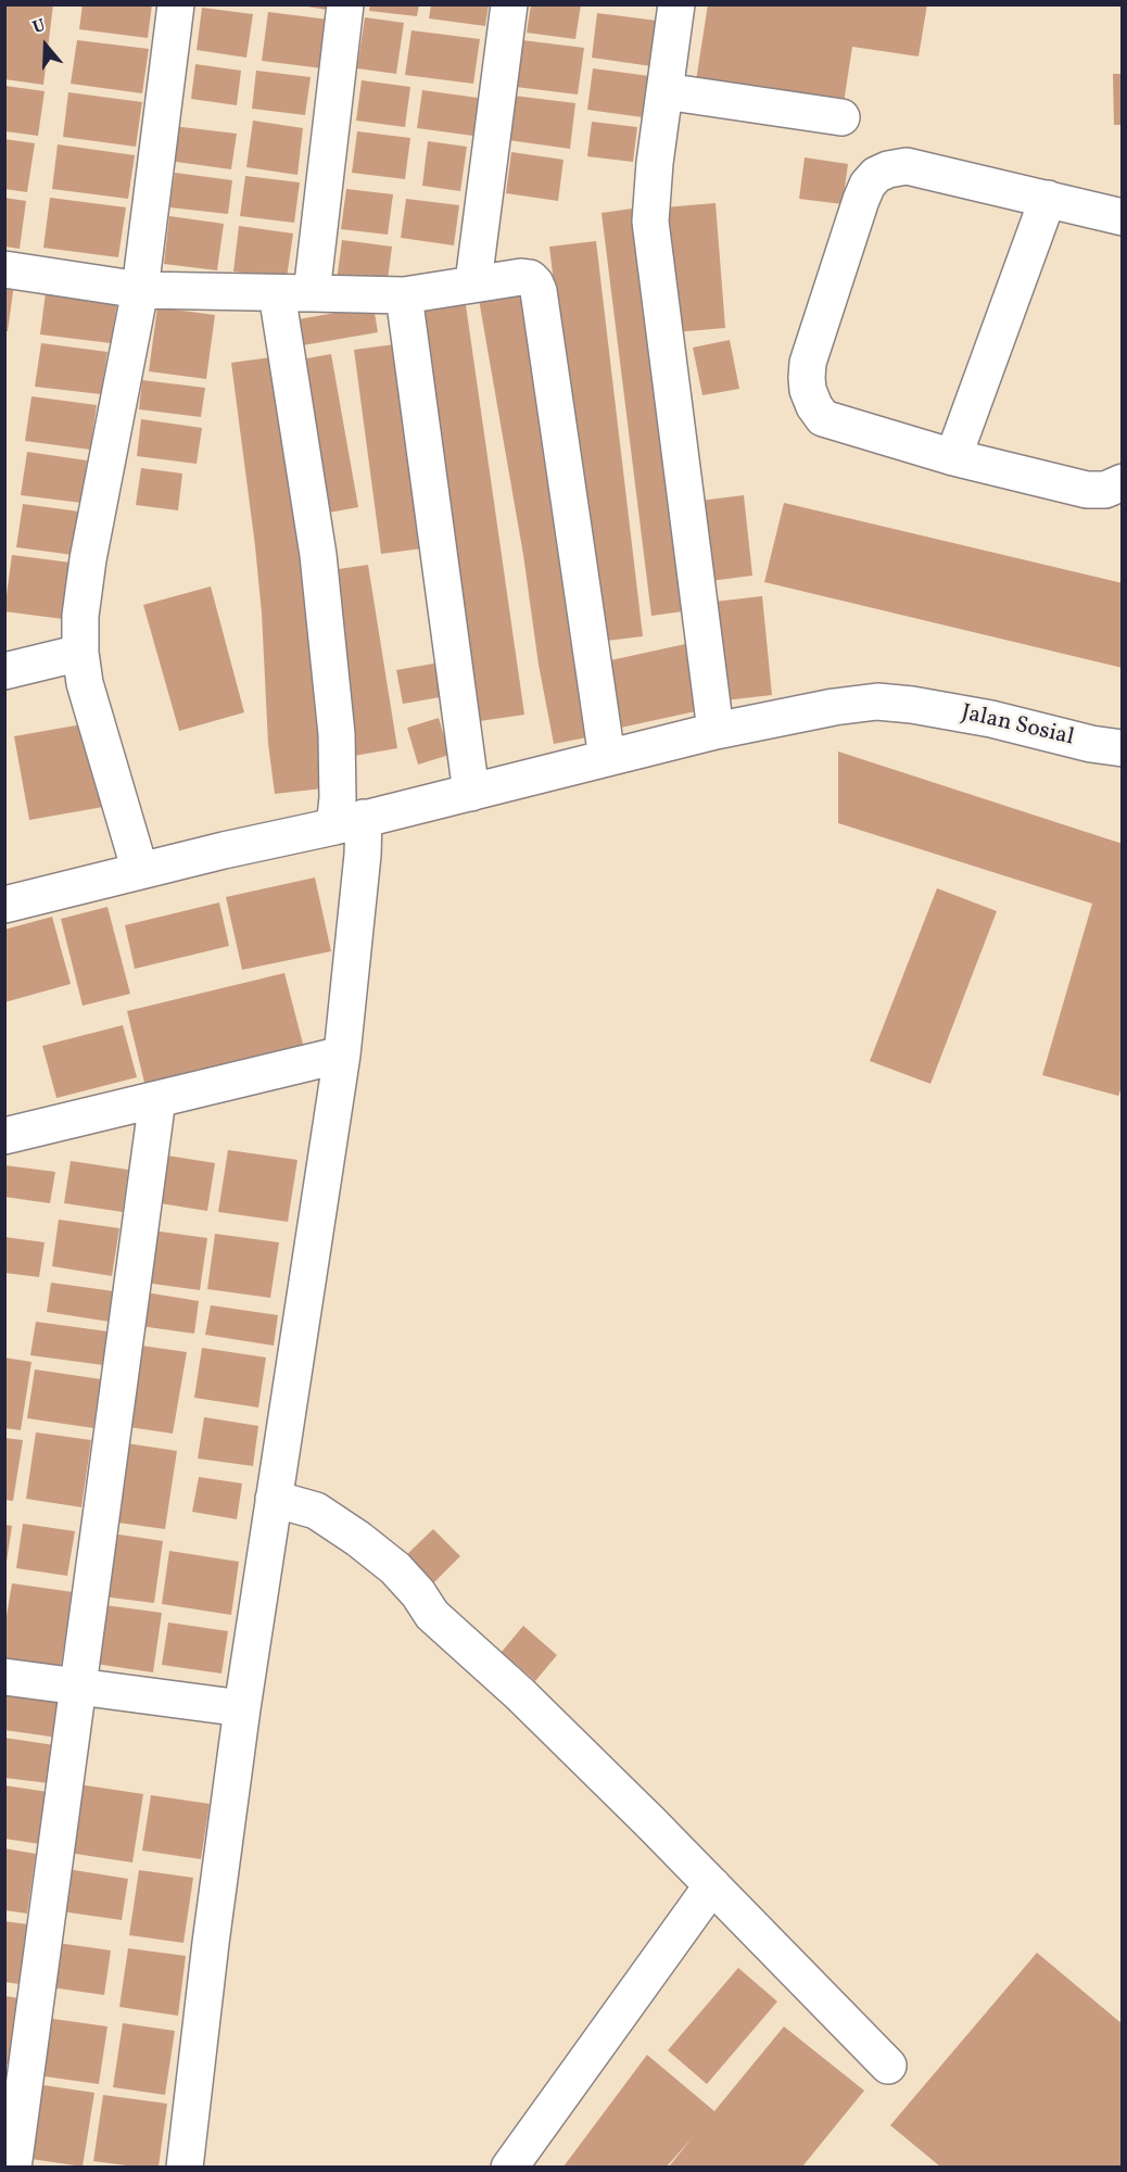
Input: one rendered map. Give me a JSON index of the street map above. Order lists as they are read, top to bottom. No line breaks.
{"streets":{"street":["Jalan Sosial"]},"north":"top"}
